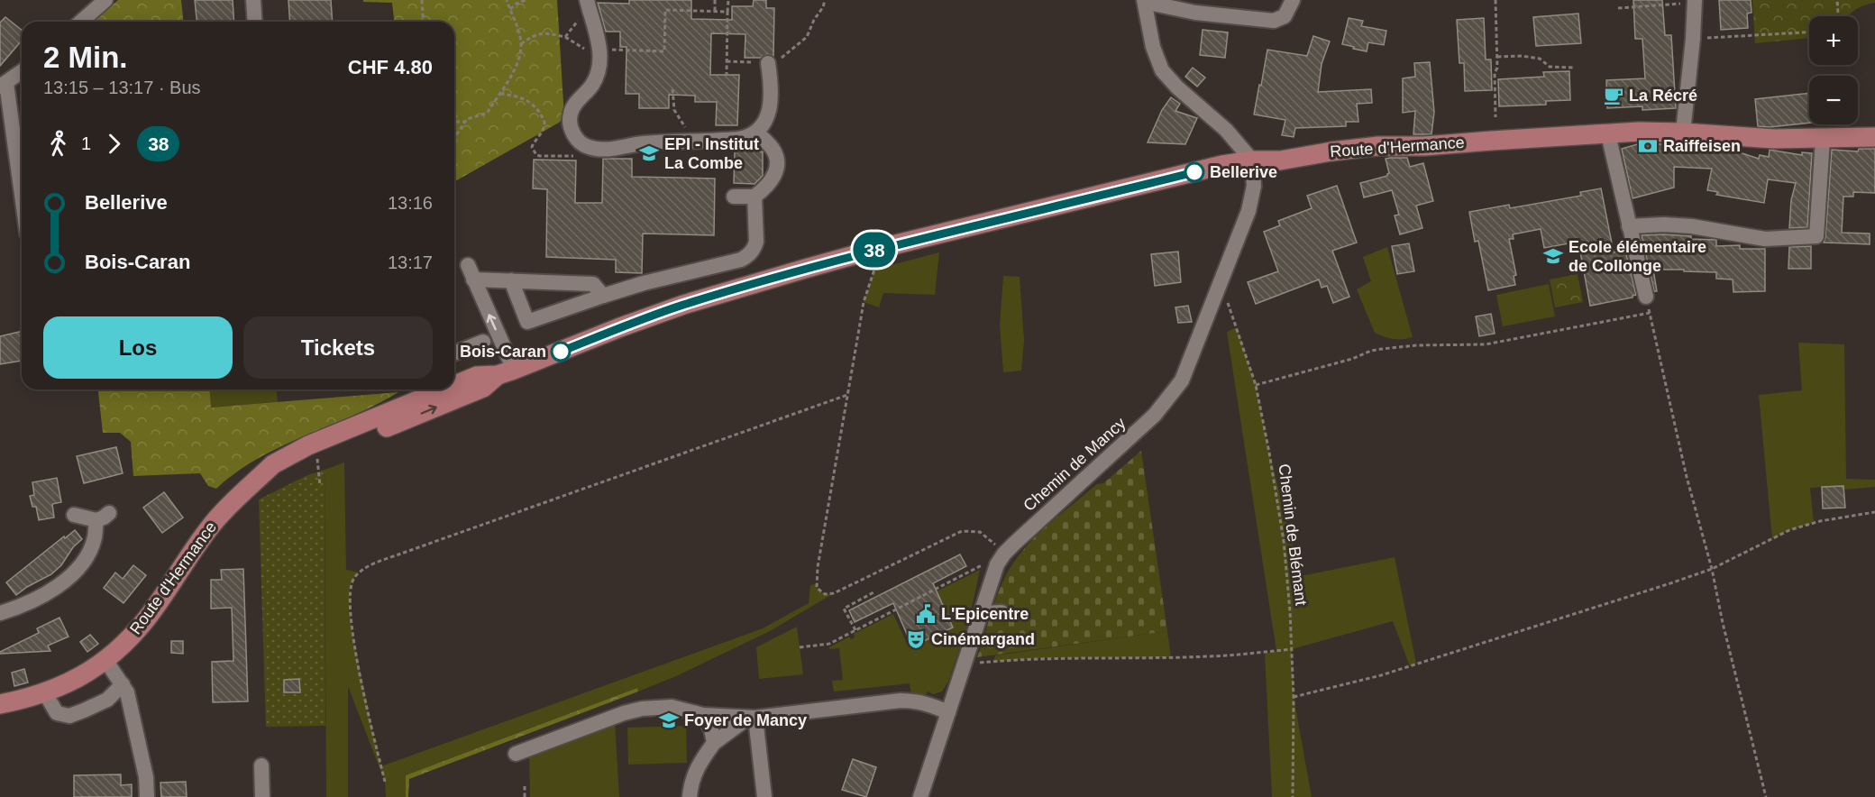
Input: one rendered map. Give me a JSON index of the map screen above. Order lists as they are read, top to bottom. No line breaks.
{"streets":{"main road":["Route d'Hermance"],"street":["Chemin de Mancy"],"path":["Chemin de Blémant"]},"crossings":[["Route d'Hermance","Chemin de Mancy"],["Chemin de Mancy","Chemin de Blémant"]],"places":{"cafe":["La Récré"],"bank":["Raiffeisen"],"school or university":["EPI - Institut La Combe","Ecole élémentaire de Collonge","Foyer de Mancy"],"other":["Bellerive","Bois-Caran"],"public building":["L'Epicentre"],"theatre":["Cinémargand"]},"lines":["bus line 38"],"page":{"on_map":"38","map_buttons":["+","−"],"heading":["2 Min.","13:15 – 13:17 · Bus","CHF 4.80"],"legs":["1","38"],"list":[{"name":"Bellerive","value":"13:16"},{"name":"Bois-Caran","value":"13:17"}],"buttons":["Los","Tickets"]}}
